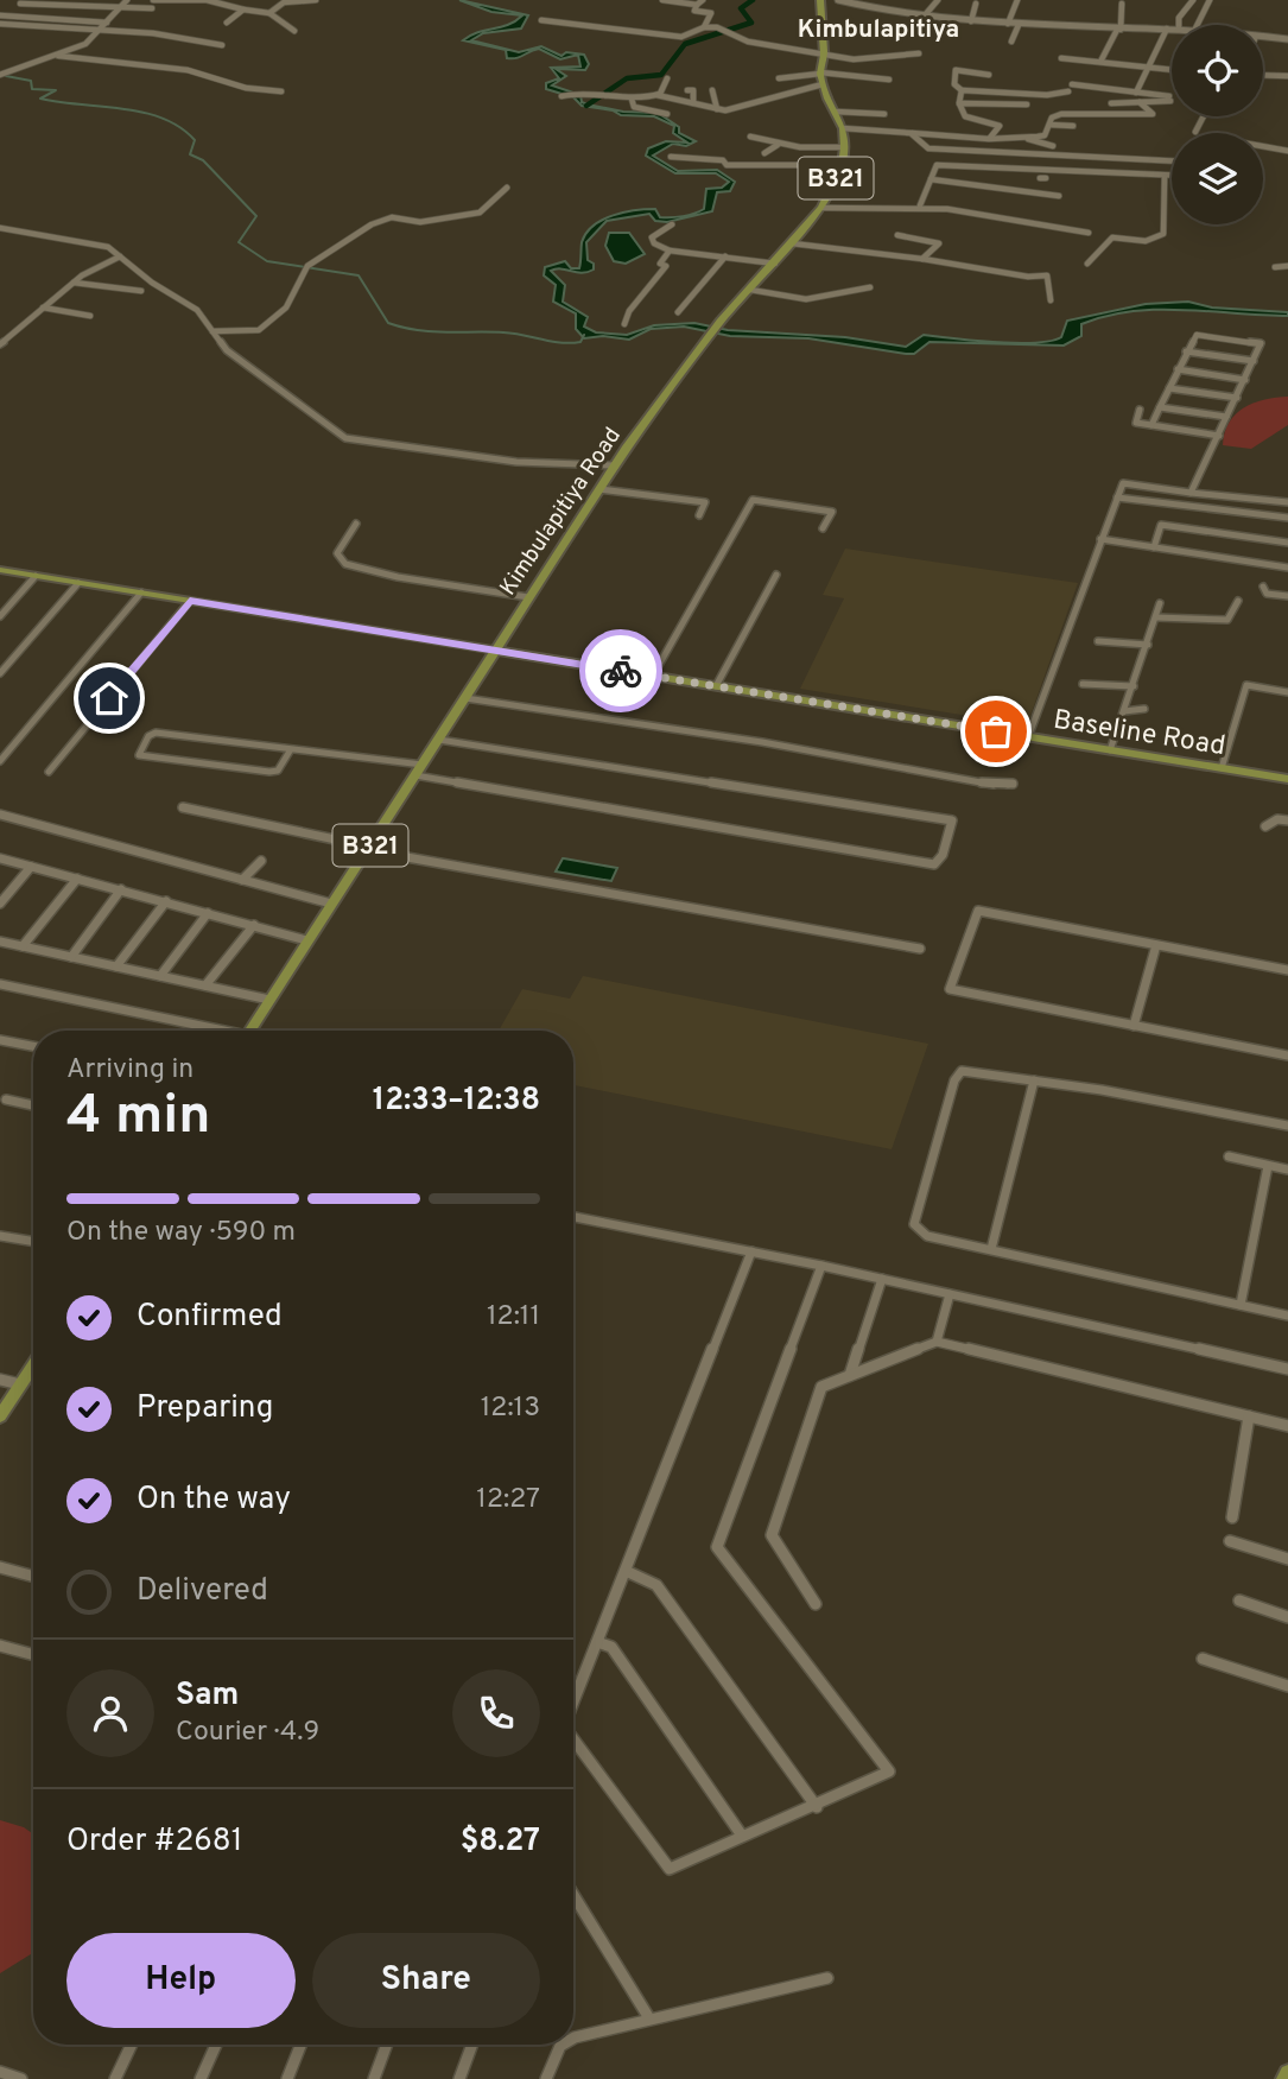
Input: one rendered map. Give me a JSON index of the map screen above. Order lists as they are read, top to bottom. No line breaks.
{"streets":{"main road":["B321","Kimbulapitiya Road","Baseline Road"]},"crossings":[["Kimbulapitiya Road","Baseline Road"]],"districts":["Kimbulapitiya"],"page":{"heading":["4 min","Arriving in","12:33–12:38"],"panel":["Sam","Courier · 4.9","Order #2681","$8.27"],"bar":"On the way · 590 m","list":[["Confirmed","12:11"],["Preparing","12:13"],["On the way","12:27"],"Delivered"],"buttons":["Help","Share"]}}
